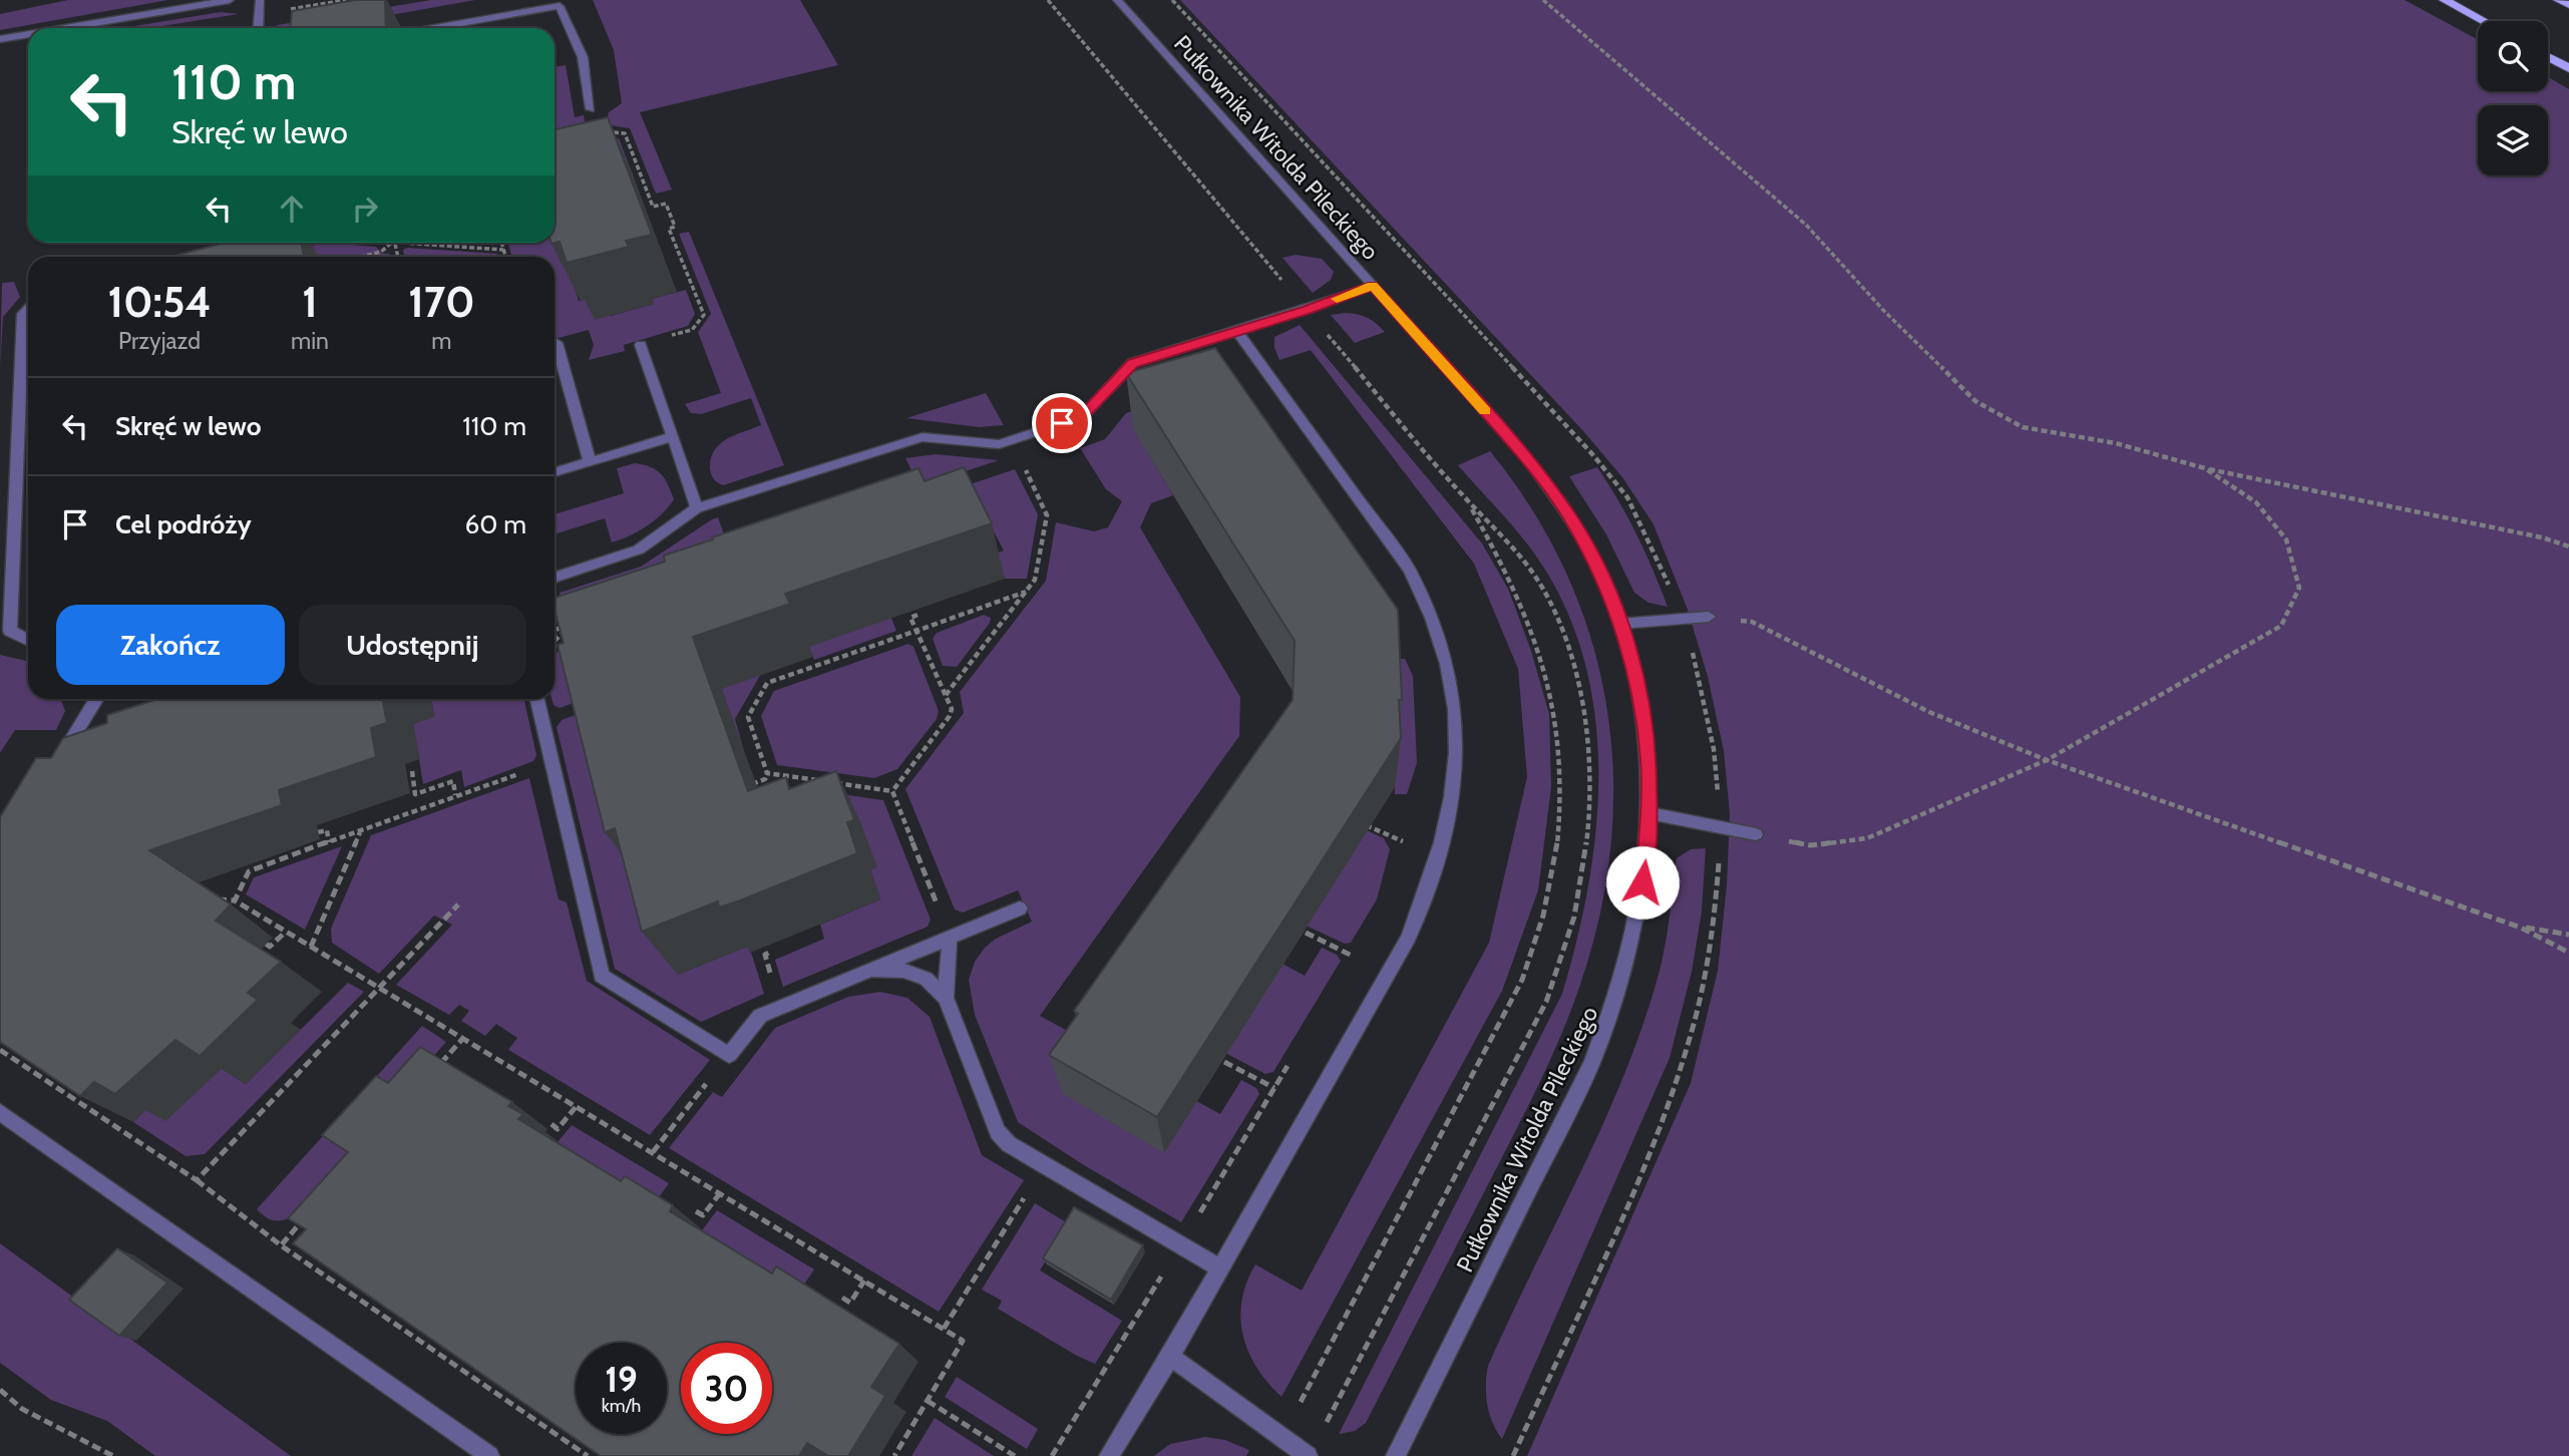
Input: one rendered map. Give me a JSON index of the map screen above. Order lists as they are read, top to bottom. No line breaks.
{"streets":{"street":["Pułkownika Witolda Pileckiego"]},"page":{"turn":["110 m","Skręć w lewo"],"eta":["10:54","Przyjazd","1","min","170","m"],"list":[{"name":"Skręć w lewo","value":"110 m"},{"name":"Cel podróży","value":"60 m"}],"buttons":["Zakończ","Udostępnij"],"speed":"19 km/h","limit":"30"}}
